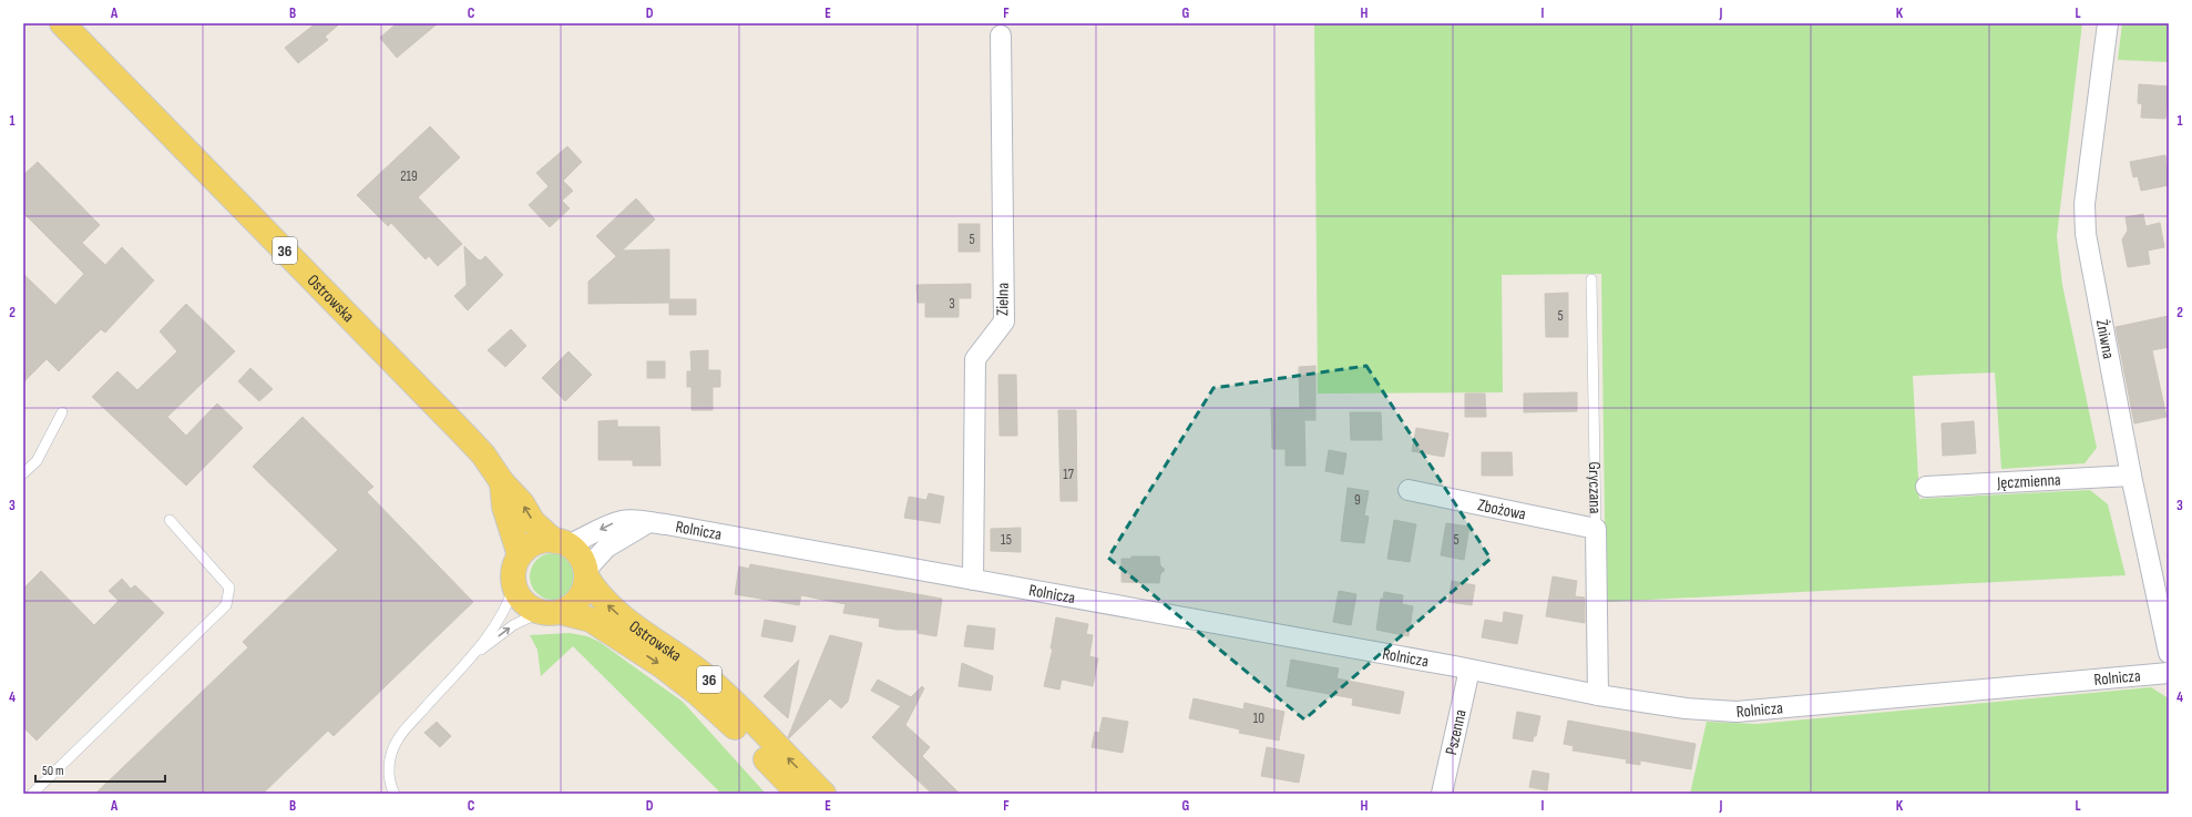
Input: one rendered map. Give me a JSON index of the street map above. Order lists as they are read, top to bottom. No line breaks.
{"streets":{"main road":["36","Ostrowska"],"street":["Zielna","Żniwna","Jęczmienna","Gryczana","Zbożowa","Rolnicza","Pszenna"]},"crossings":[["36","Ostrowska"],["36","Rolnicza"],["Ostrowska","Rolnicza"],["Zielna","Rolnicza"],["Żniwna","Jęczmienna"],["Gryczana","Zbożowa"],["Gryczana","Rolnicza"],["Rolnicza","Pszenna"]],"house_numbers":["219","5","3","5","17","9","15","5","10"],"scale_bar":"50 m","grid":{"columns":["A","B","C","D","E","F","G","H","I","J","K","L"],"rows":["1","2","3","4"]}}
